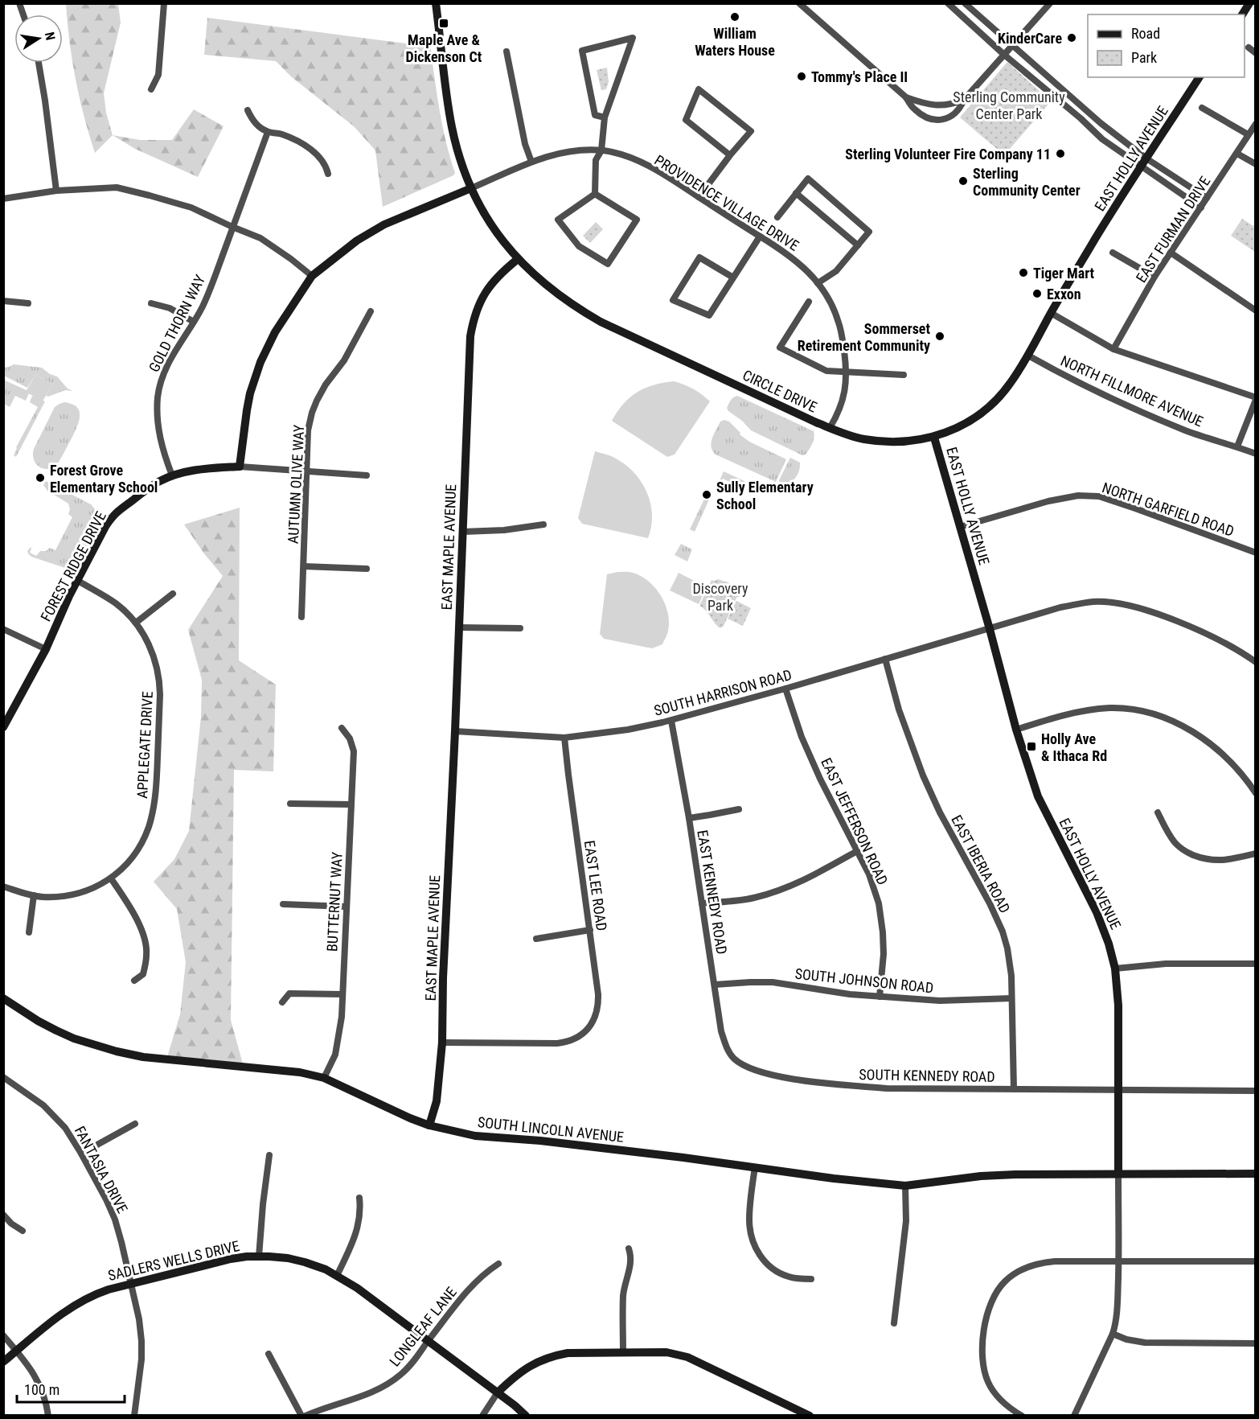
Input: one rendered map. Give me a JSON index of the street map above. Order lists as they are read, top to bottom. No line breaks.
{"streets":{"street":["EAST HOLLY AVENUE","PROVIDENCE VILLAGE DRIVE","EAST FURMAN DRIVE","GOLD THORN WAY","CIRCLE DRIVE","NORTH FILLMORE AVENUE","AUTUMN OLIVE WAY","NORTH GARFIELD ROAD","EAST MAPLE AVENUE","FOREST RIDGE DRIVE","SOUTH HARRISON ROAD","APPLEGATE DRIVE","EAST JEFFERSON ROAD","EAST IBERIA ROAD","EAST LEE ROAD","EAST KENNEDY ROAD","BUTTERNUT WAY","SOUTH JOHNSON ROAD","SOUTH KENNEDY ROAD","SOUTH LINCOLN AVENUE","FANTASIA DRIVE","SADLERS WELLS DRIVE","LONGLEAF LANE"]},"crossings":[["EAST HOLLY AVENUE","CIRCLE DRIVE"],["EAST HOLLY AVENUE","NORTH FILLMORE AVENUE"],["EAST HOLLY AVENUE","NORTH GARFIELD ROAD"],["EAST HOLLY AVENUE","SOUTH HARRISON ROAD"],["EAST HOLLY AVENUE","SOUTH KENNEDY ROAD"],["EAST HOLLY AVENUE","SOUTH LINCOLN AVENUE"],["PROVIDENCE VILLAGE DRIVE","CIRCLE DRIVE"],["GOLD THORN WAY","FOREST RIDGE DRIVE"],["CIRCLE DRIVE","NORTH FILLMORE AVENUE"],["CIRCLE DRIVE","EAST MAPLE AVENUE"],["EAST MAPLE AVENUE","SOUTH HARRISON ROAD"],["EAST MAPLE AVENUE","EAST LEE ROAD"],["EAST MAPLE AVENUE","SOUTH LINCOLN AVENUE"],["FOREST RIDGE DRIVE","APPLEGATE DRIVE"],["SOUTH HARRISON ROAD","EAST JEFFERSON ROAD"],["SOUTH HARRISON ROAD","EAST IBERIA ROAD"],["SOUTH HARRISON ROAD","EAST LEE ROAD"],["SOUTH HARRISON ROAD","EAST KENNEDY ROAD"],["EAST JEFFERSON ROAD","SOUTH JOHNSON ROAD"],["EAST IBERIA ROAD","SOUTH JOHNSON ROAD"],["EAST IBERIA ROAD","SOUTH KENNEDY ROAD"],["EAST KENNEDY ROAD","SOUTH JOHNSON ROAD"],["EAST KENNEDY ROAD","SOUTH KENNEDY ROAD"],["BUTTERNUT WAY","SOUTH LINCOLN AVENUE"],["FANTASIA DRIVE","SADLERS WELLS DRIVE"],["SADLERS WELLS DRIVE","LONGLEAF LANE"]],"parks":["Sterling Community Center Park","Discovery Park"],"places":{"other":["William Waters House","KinderCare","Tommy's Place II","Sterling Volunteer Fire Company 11","Sterling Community Center","Tiger Mart","Exxon","Sommerset Retirement Community","Forest Grove Elementary School","Sully Elementary School"],"transit":["Maple Ave & Dickenson Ct","Holly Ave & Ithaca Rd"]},"legend":["Road","Park"],"scale_bar":"100 m","north":"right"}
